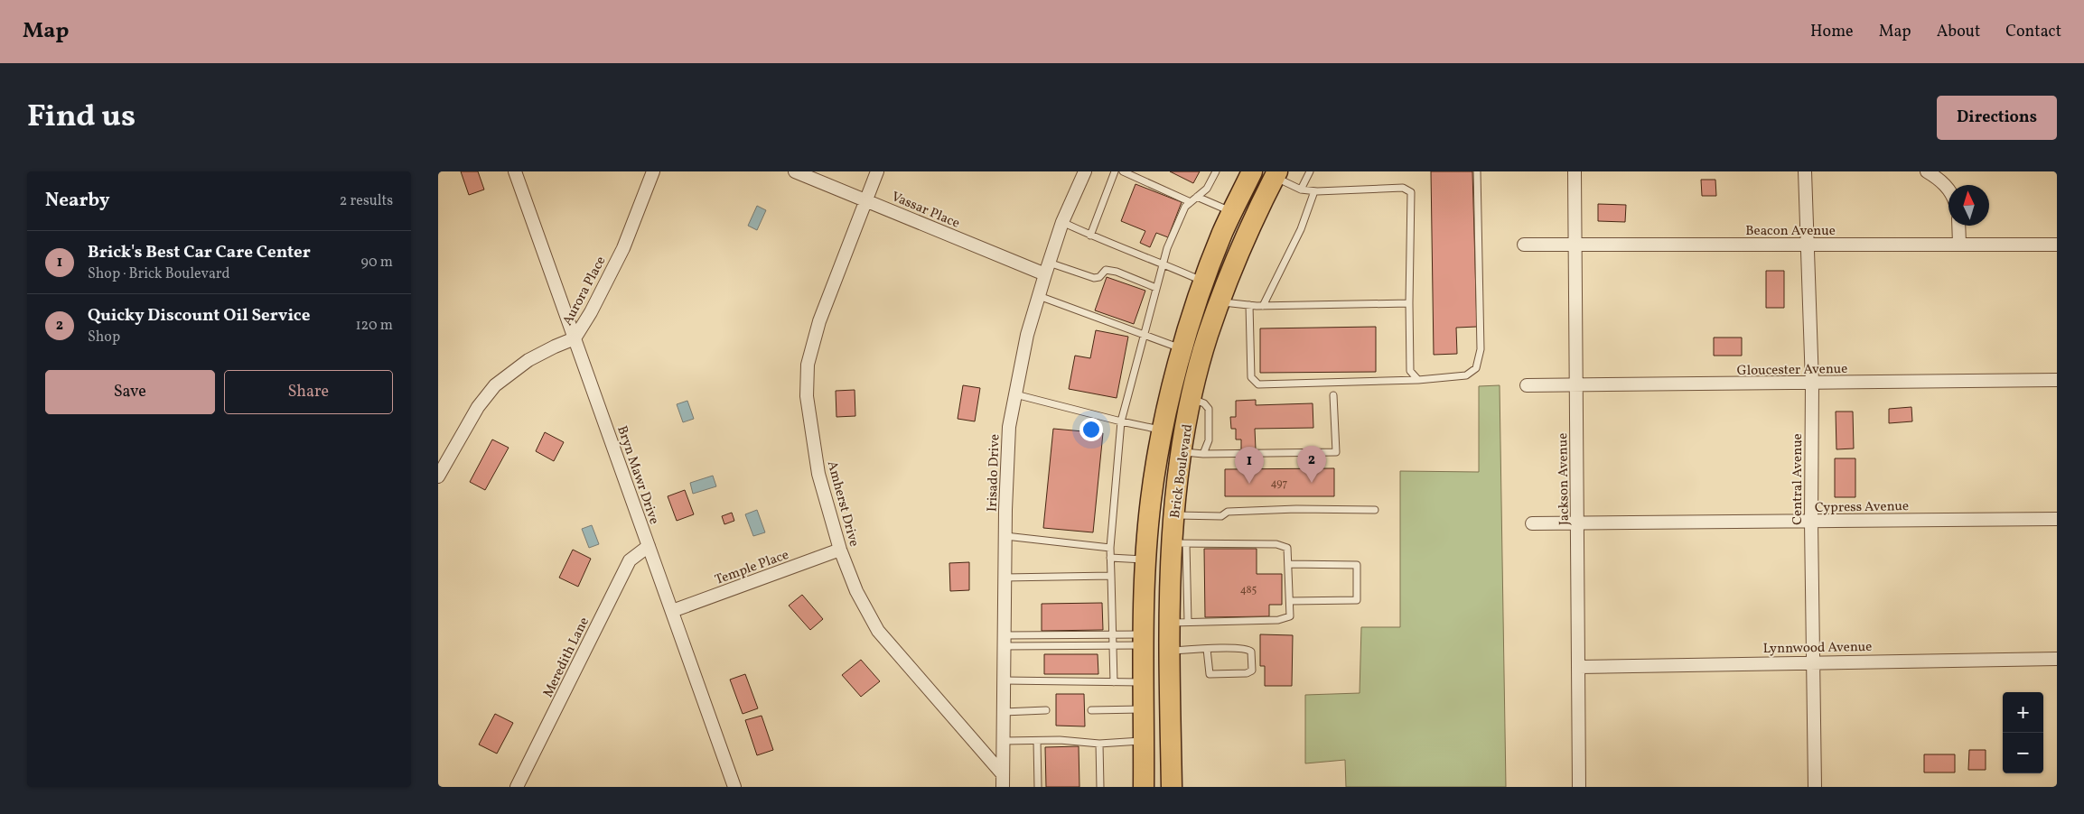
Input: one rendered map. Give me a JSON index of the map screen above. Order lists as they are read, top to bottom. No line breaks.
{"streets":{"main road":["Brick Boulevard"],"street":["Vassar Place","Beacon Avenue","Aurora Place","Gloucester Avenue","Irisado Drive","Bryn Mawr Drive","Jackson Avenue","Central Avenue","Amherst Drive","Cypress Avenue","Temple Place","Lynnwood Avenue","Meredith Lane"]},"crossings":[["Vassar Place","Irisado Drive"],["Vassar Place","Amherst Drive"],["Beacon Avenue","Jackson Avenue"],["Beacon Avenue","Central Avenue"],["Aurora Place","Bryn Mawr Drive"],["Gloucester Avenue","Jackson Avenue"],["Gloucester Avenue","Central Avenue"],["Irisado Drive","Amherst Drive"],["Bryn Mawr Drive","Temple Place"],["Bryn Mawr Drive","Meredith Lane"],["Jackson Avenue","Cypress Avenue"],["Jackson Avenue","Lynnwood Avenue"],["Central Avenue","Cypress Avenue"],["Central Avenue","Lynnwood Avenue"],["Amherst Drive","Temple Place"]],"house_numbers":["497","485"],"north":"top","page":{"header":"Map","nav":["Home","Map","About","Contact"],"title":"Find us","buttons":["Directions",["Save","Share"]],"heading":["Nearby","2 results"],"list":[{"mark":"1","name":"Brick's Best Car Care Center","note":"Shop · Brick Boulevard","value":"90 m"},{"mark":"2","name":"Quicky Discount Oil Service","note":"Shop","value":"120 m"}],"pins":["2","1"],"map_buttons":["+","−"]}}
